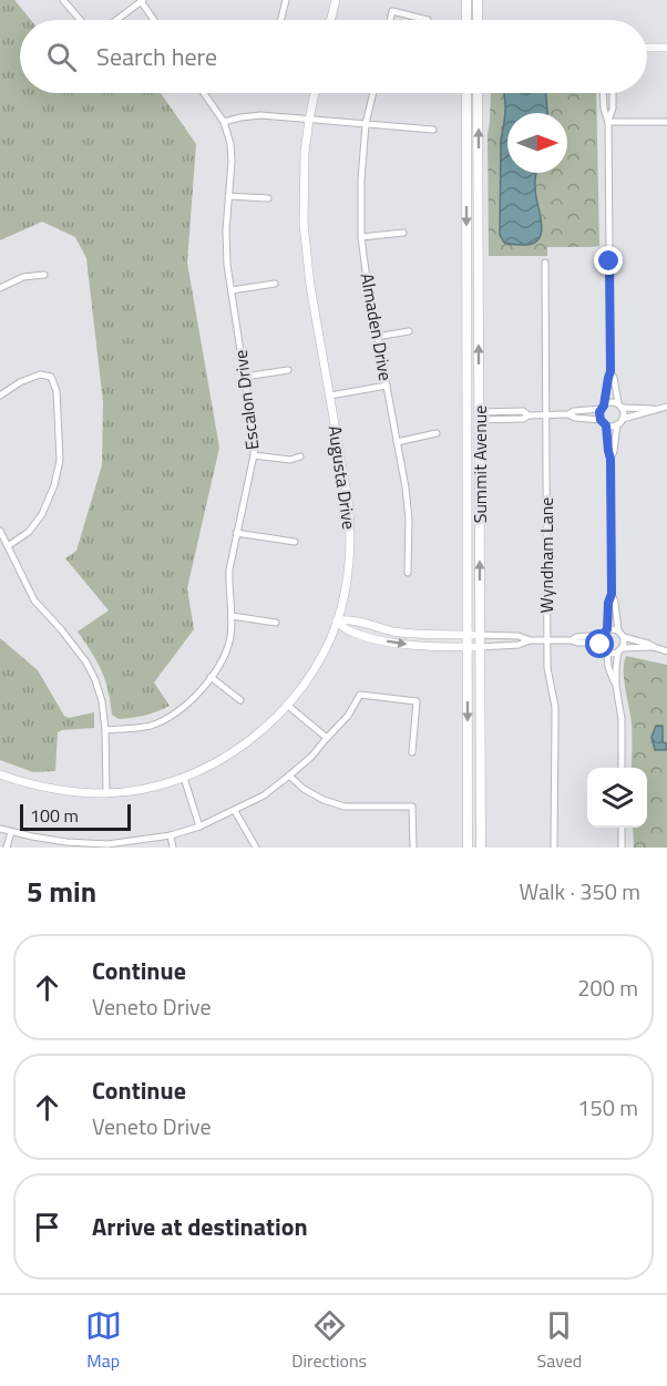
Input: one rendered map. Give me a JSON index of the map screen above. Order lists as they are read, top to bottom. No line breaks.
{"streets":{"main road":["Summit Avenue"],"street":["Almaden Drive","Escalon Drive","Augusta Drive","Wyndham Lane"]},"scale_bar":"100 m","north":"right","page":{"search":"Search here","scale":"100 m","heading":["5 min","Walk · 350 m"],"list":[["Continue","Veneto Drive","200 m"],["Continue","Veneto Drive","150 m"],"Arrive at destination"],"nav":["Map","Directions","Saved"]}}
